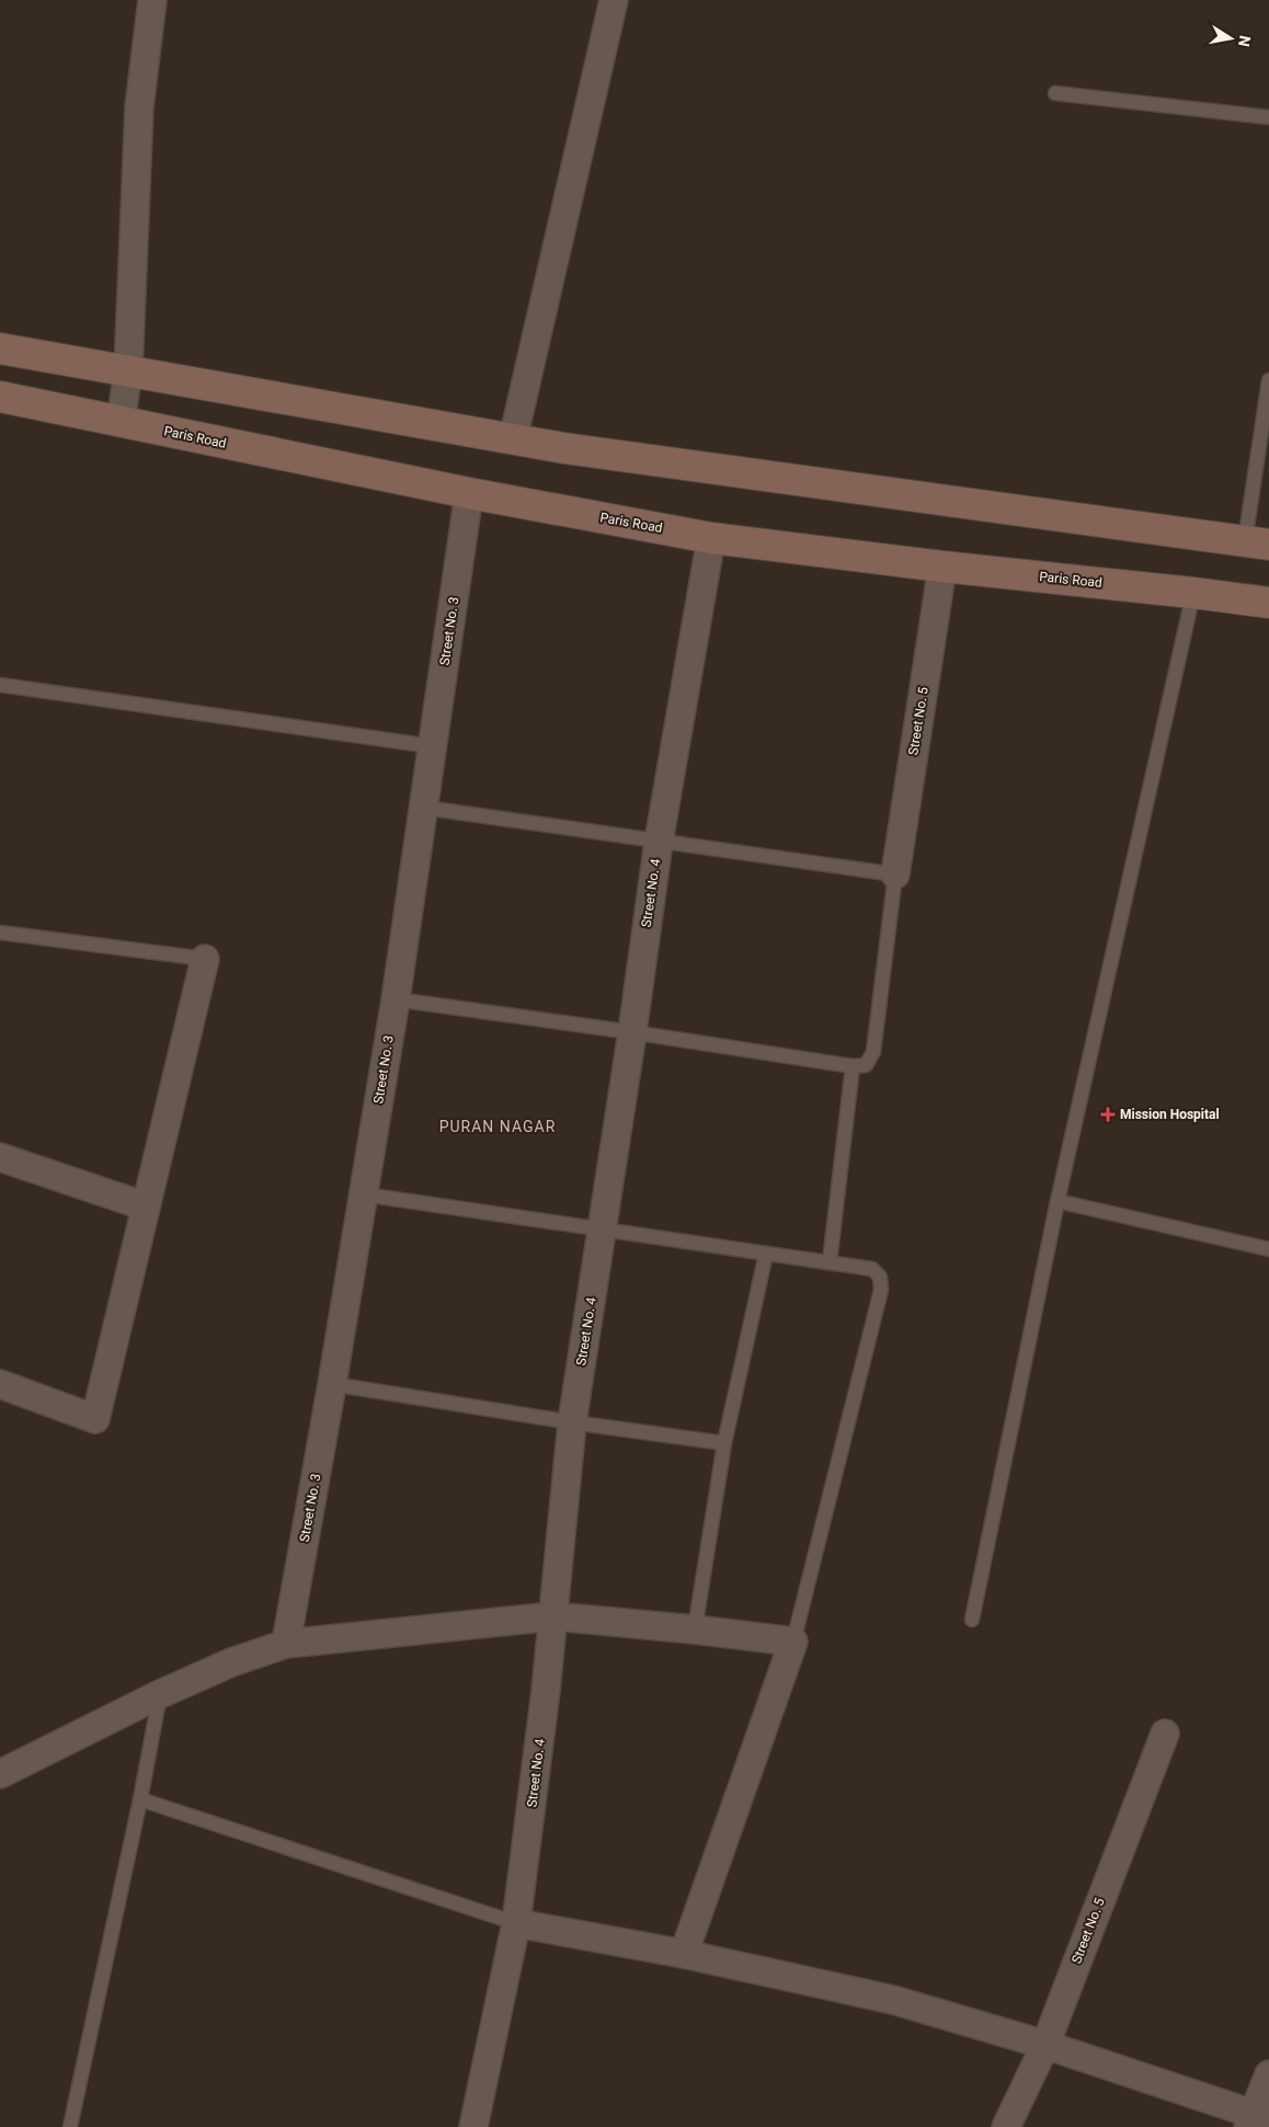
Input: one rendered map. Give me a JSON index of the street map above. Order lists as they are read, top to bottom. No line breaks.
{"streets":{"main road":["Paris Road"],"street":["Street No. 3","Street No. 5","Street No. 4"]},"crossings":[["Paris Road","Street No. 3"],["Paris Road","Street No. 5"],["Paris Road","Street No. 4"]],"districts":["PURAN NAGAR"],"places":{"health":["Mission Hospital"]},"north":"right"}
